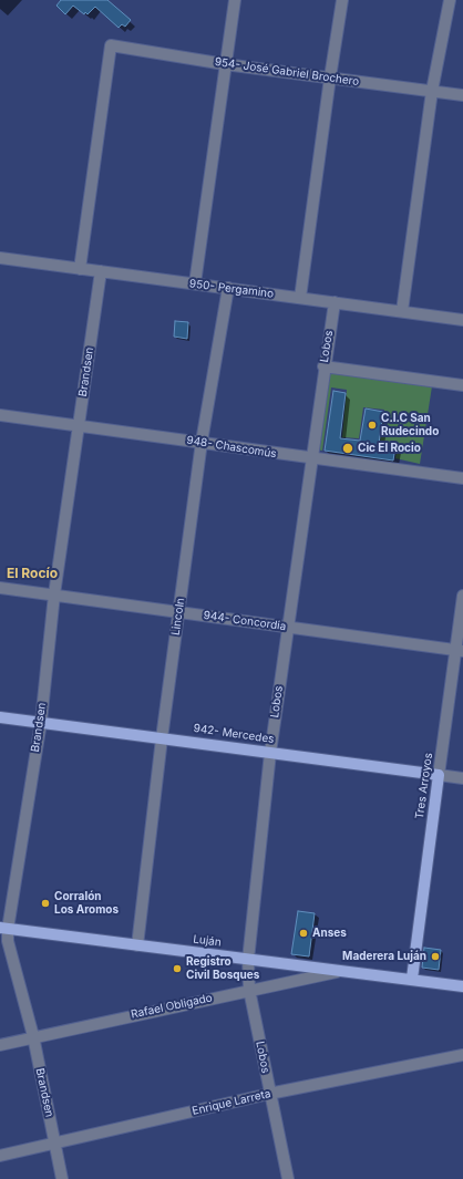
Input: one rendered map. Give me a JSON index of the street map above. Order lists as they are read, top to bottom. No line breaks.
{"streets":{"main road":["942- Mercedes","Tres Arroyos","Luján"],"street":["954- José Gabriel Brochero","950- Pergamino","Lobos","Brandsen","948- Chascomús","Lincoln","944- Concordia","Rafael Obligado","Enrique Larreta"]},"crossings":[["954- José Gabriel Brochero","950- Pergamino"],["950- Pergamino","Lobos"],["950- Pergamino","Brandsen"],["950- Pergamino","Lincoln"],["Lobos","948- Chascomús"],["Lobos","944- Concordia"],["Lobos","942- Mercedes"],["Lobos","Luján"],["Lobos","Rafael Obligado"],["Lobos","Enrique Larreta"],["Brandsen","948- Chascomús"],["Brandsen","944- Concordia"],["Brandsen","942- Mercedes"],["Brandsen","Luján"],["Brandsen","Rafael Obligado"],["Brandsen","Enrique Larreta"],["948- Chascomús","Lincoln"],["Lincoln","944- Concordia"],["Lincoln","942- Mercedes"],["Lincoln","Luján"],["944- Concordia","Tres Arroyos"],["942- Mercedes","Tres Arroyos"],["Tres Arroyos","Luján"],["Luján","Rafael Obligado"]],"districts":["El Rocío"],"places":["C.I.C San Rudecindo","Cic El Rocio","Corralón Los Aromos","Anses","Maderera Luján","Registro Civil Bosques"]}
